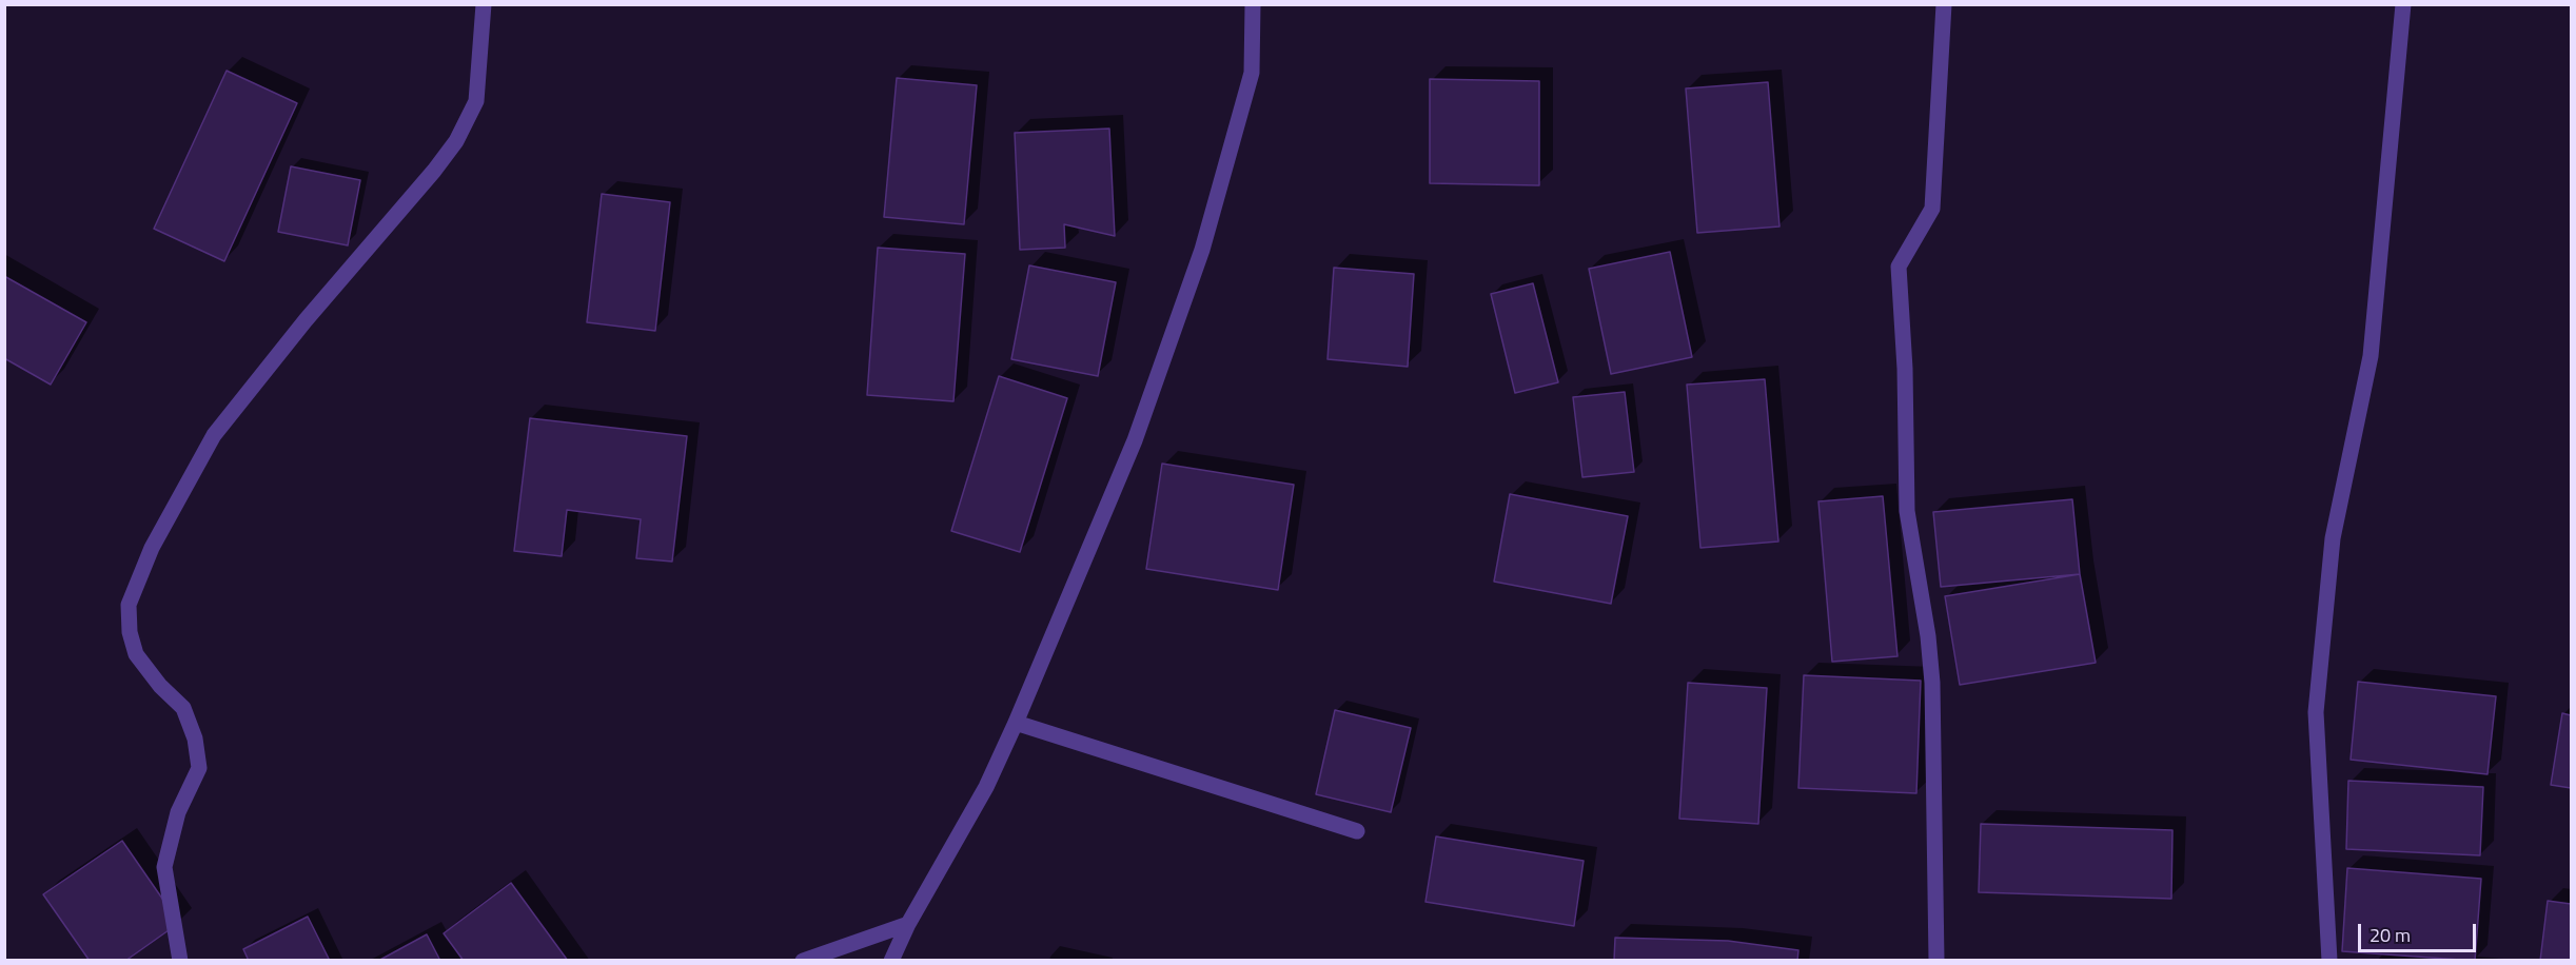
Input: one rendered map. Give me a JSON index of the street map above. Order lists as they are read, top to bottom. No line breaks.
{"scale_bar":"20 m"}
